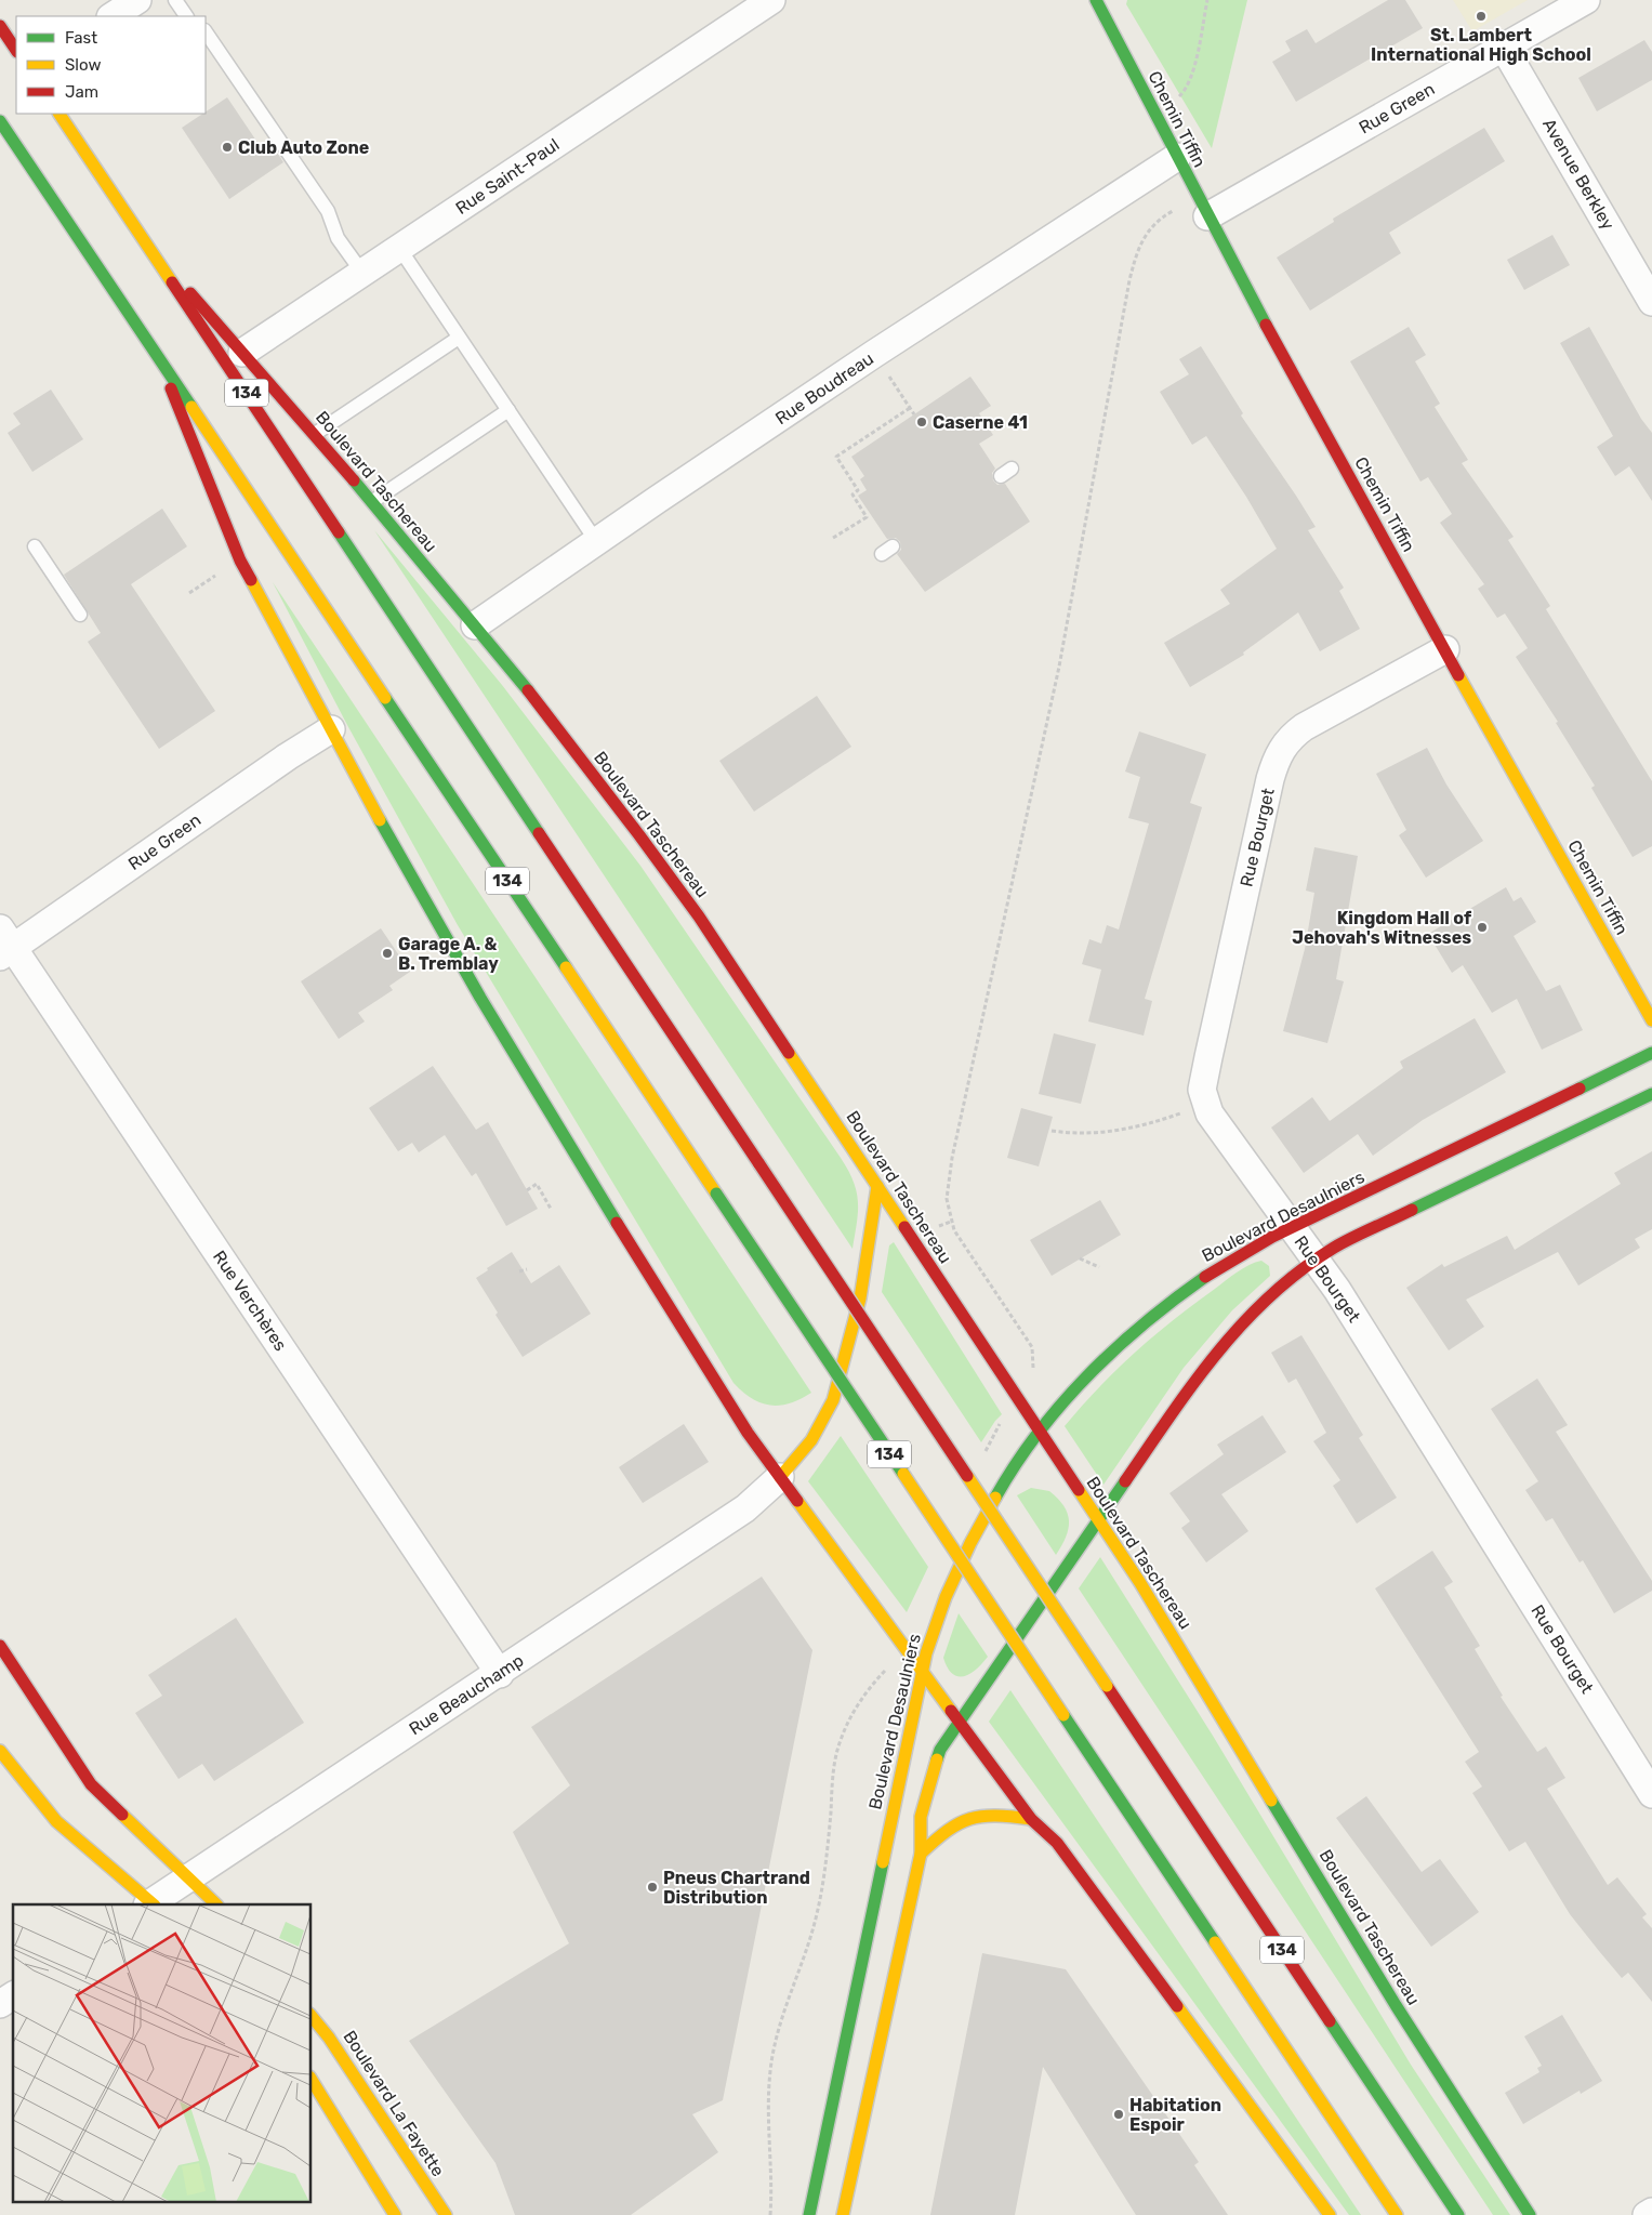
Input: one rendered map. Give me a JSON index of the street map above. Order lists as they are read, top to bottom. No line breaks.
{"streets":{"main road":["Chemin Tiffin","134","Boulevard Taschereau","Boulevard Desaulniers","Boulevard La Fayette"],"street":["Rue Green","Avenue Berkley","Rue Saint-Paul","Rue Boudreau","Rue Bourget","Rue Verchères","Rue Beauchamp"]},"crossings":[["Rue Green","Chemin Tiffin"],["Rue Green","Avenue Berkley"],["Rue Green","Rue Verchères"],["Chemin Tiffin","Rue Boudreau"],["Chemin Tiffin","Rue Bourget"],["Rue Saint-Paul","Boulevard Taschereau"],["Rue Boudreau","Boulevard Taschereau"],["Boulevard Taschereau","Boulevard Desaulniers"],["Rue Bourget","Boulevard Desaulniers"],["Rue Verchères","Rue Beauchamp"]],"places":["St. Lambert International High School","Club Auto Zone","Caserne 41","Kingdom Hall of Jehovah's Witnesses","Garage A. & B. Tremblay","Pneus Chartrand Distribution","Habitation Espoir"],"legend":["Fast","Slow","Jam"]}
